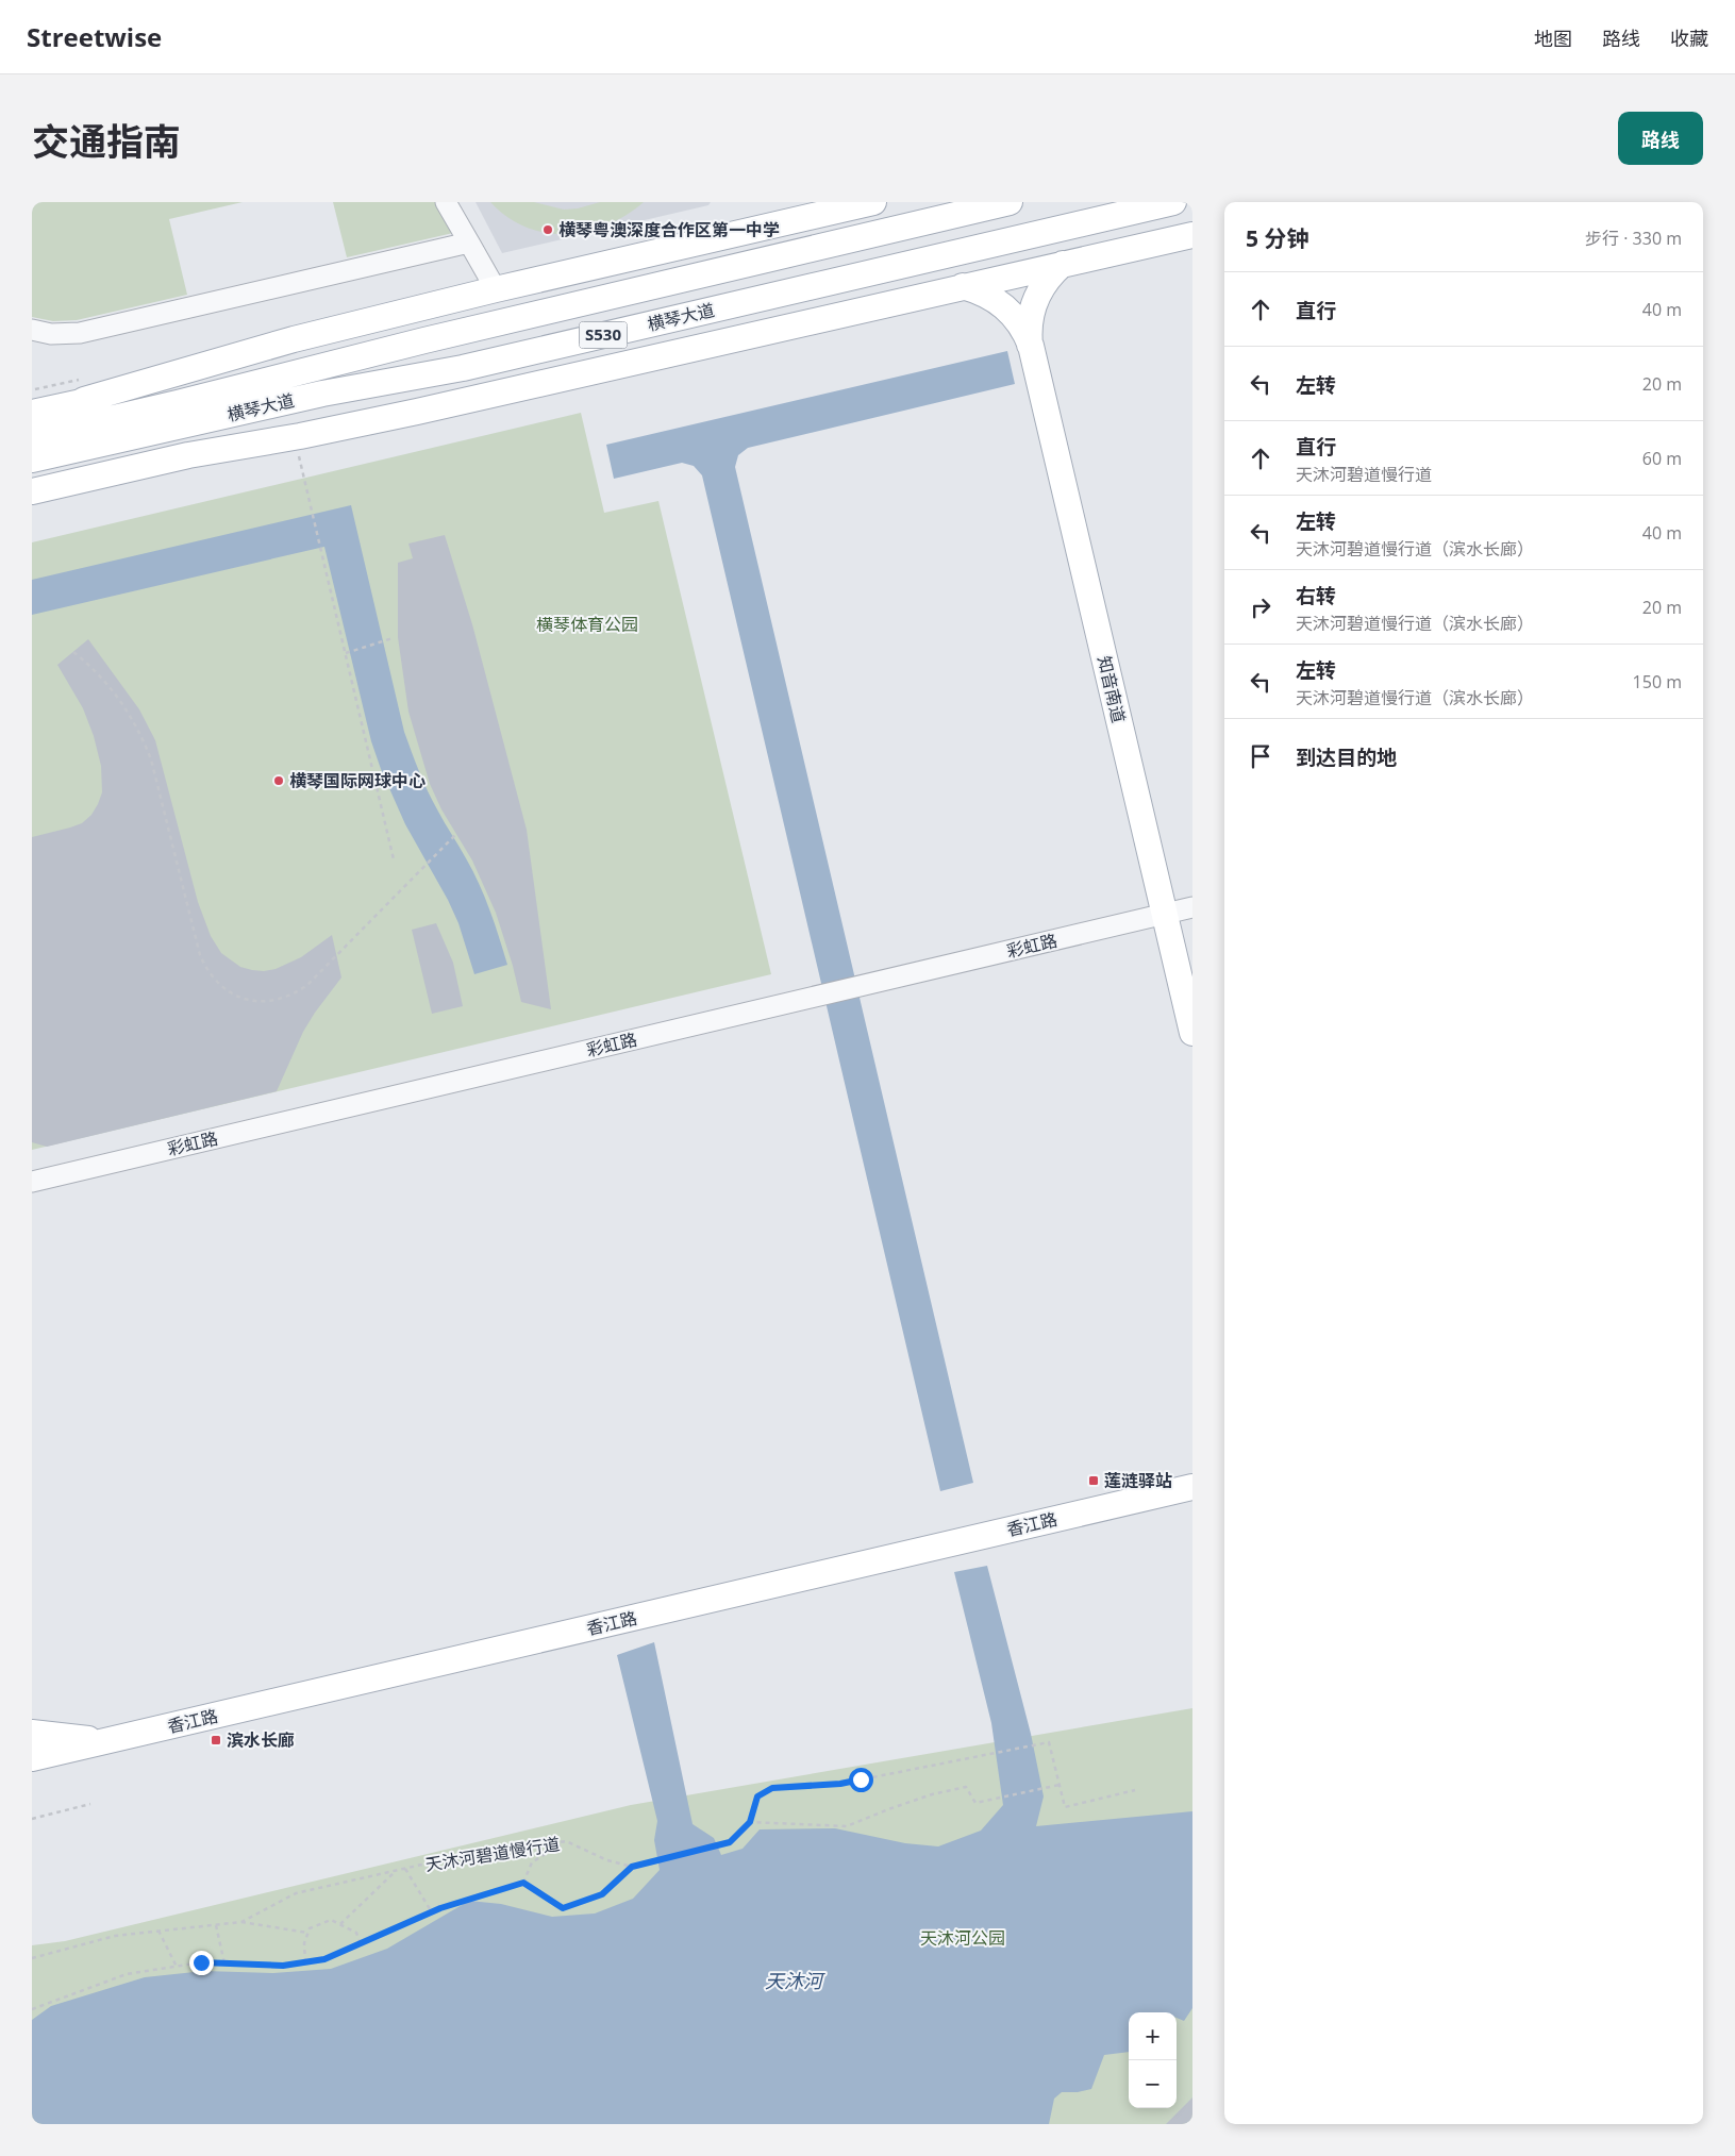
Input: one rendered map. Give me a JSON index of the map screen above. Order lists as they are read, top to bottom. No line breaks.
{"streets":{"main road":["横琴大道","S530","知音南道","香江路"],"street":["彩虹路"],"path":["天沐河碧道慢行道"]},"crossings":[["知音南道","彩虹路"]],"water":["天沐河"],"parks":["横琴体育公园","天沐河公园"],"places":{"other":["横琴粤澳深度合作区第一中学","横琴国际网球中心"],"transit":["莲涟驿站","滨水长廊"]},"page":{"header":"Streetwise","nav":["地图","路线","收藏"],"title":"交通指南","buttons":"路线","heading":["5 分钟","步行 · 330 m"],"list":[["直行","40 m"],["左转","20 m"],["直行","天沐河碧道慢行道","60 m"],["左转","天沐河碧道慢行道（滨水长廊）","40 m"],["右转","天沐河碧道慢行道（滨水长廊）","20 m"],["左转","天沐河碧道慢行道（滨水长廊）","150 m"],"到达目的地"],"map_buttons":["+","−"]}}
